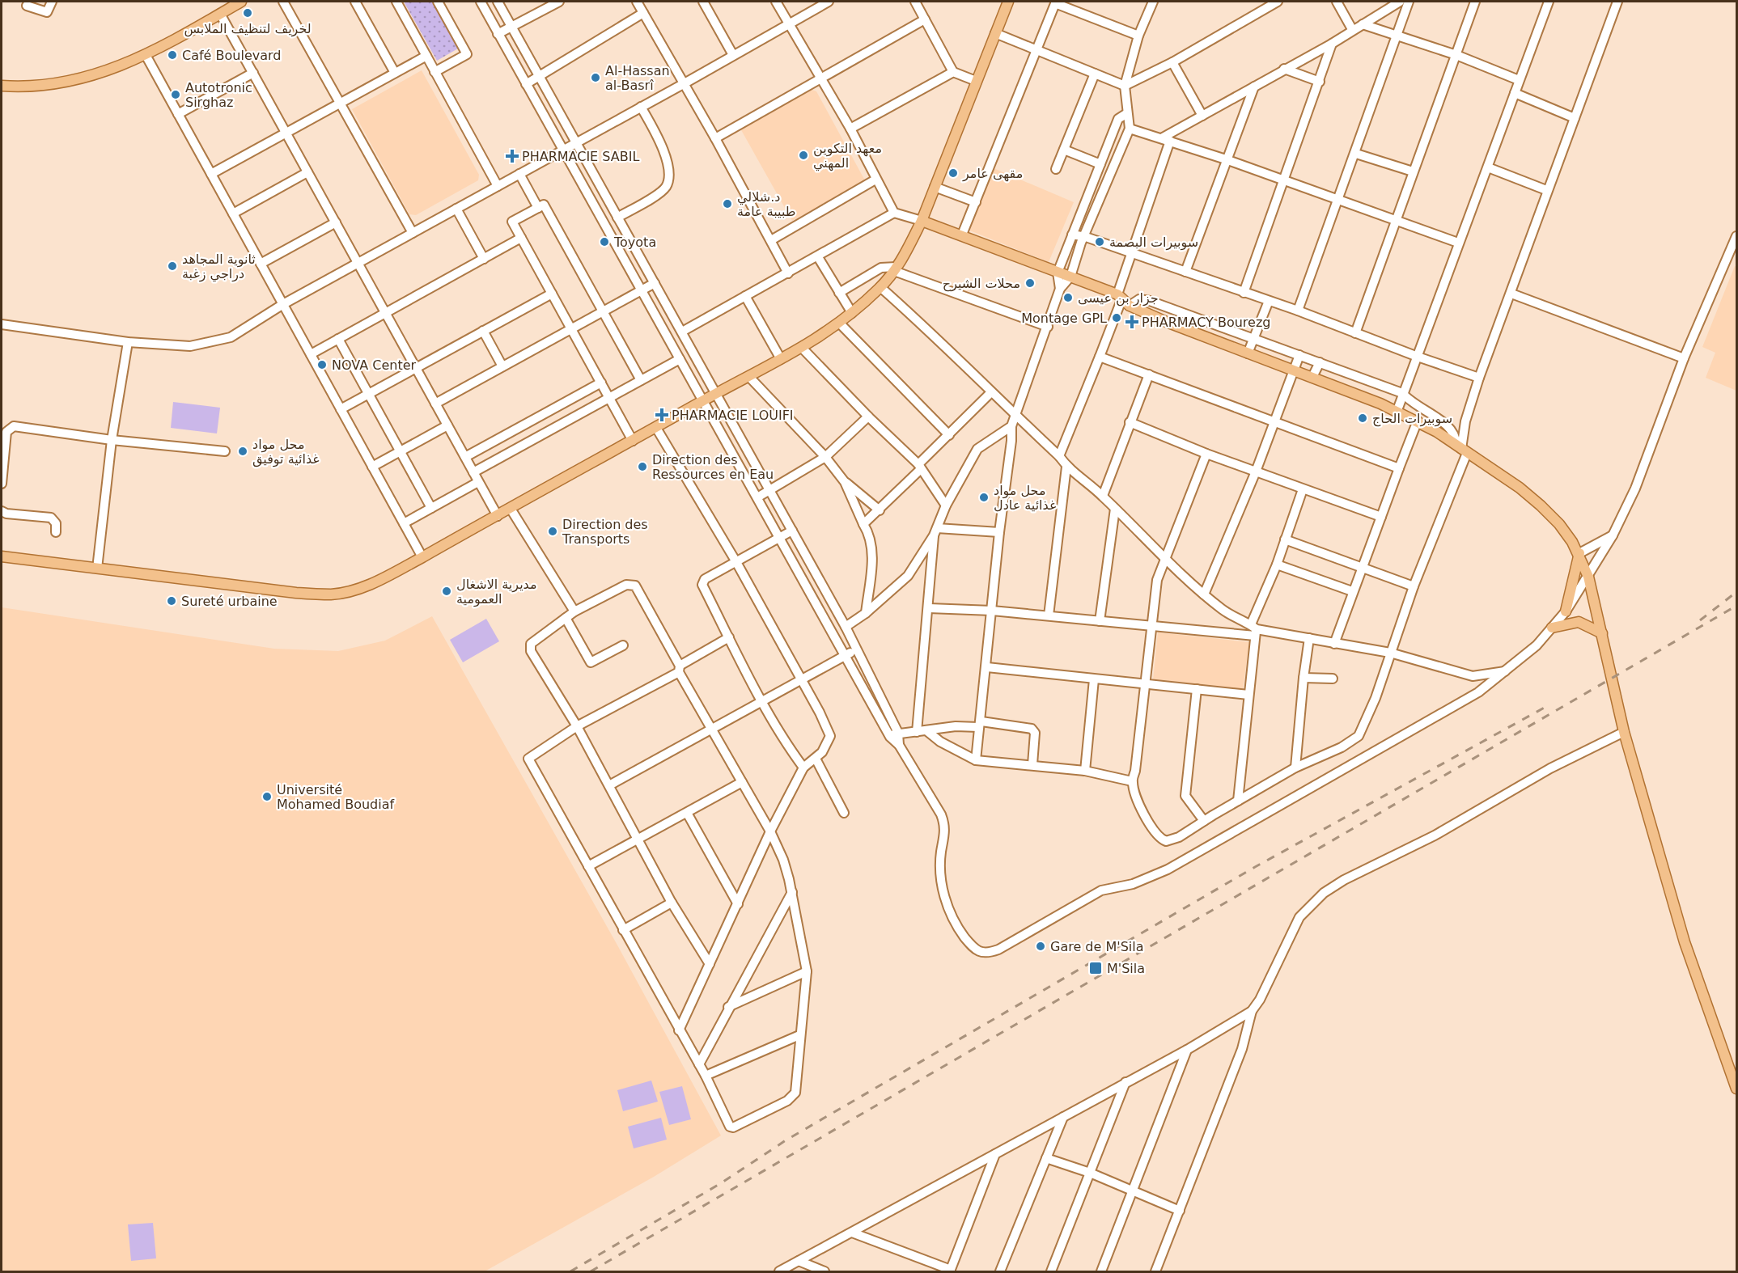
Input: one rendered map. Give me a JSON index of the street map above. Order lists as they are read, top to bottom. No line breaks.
{"places":{"other":["لخريف لتنظيف الملابس","Café Boulevard","Al-Hassan al-Basrî","Autotronic Sirghaz","معهد التكوين المهني","مقهى عامر","د.شلالي طبيبة عامة","Toyota","سوبيرات البصمة","ثانوية المجاهد دراجي زغبة","محلات الشيرح","جزار بن عيسى","Montage GPL","NOVA Center","سوبيرات الحاج","محل مواد غذائية توفيق","Direction des Ressources en Eau","محل مواد غذائية عادل","Direction des Transports","مديرية الاشغال العمومية","Sureté urbaine","Université Mohamed Boudiaf","Gare de M'Sila"],"health":["PHARMACIE SABIL","PHARMACY Bourezg","PHARMACIE LOUIFI"],"transit":["M'Sila"]}}
